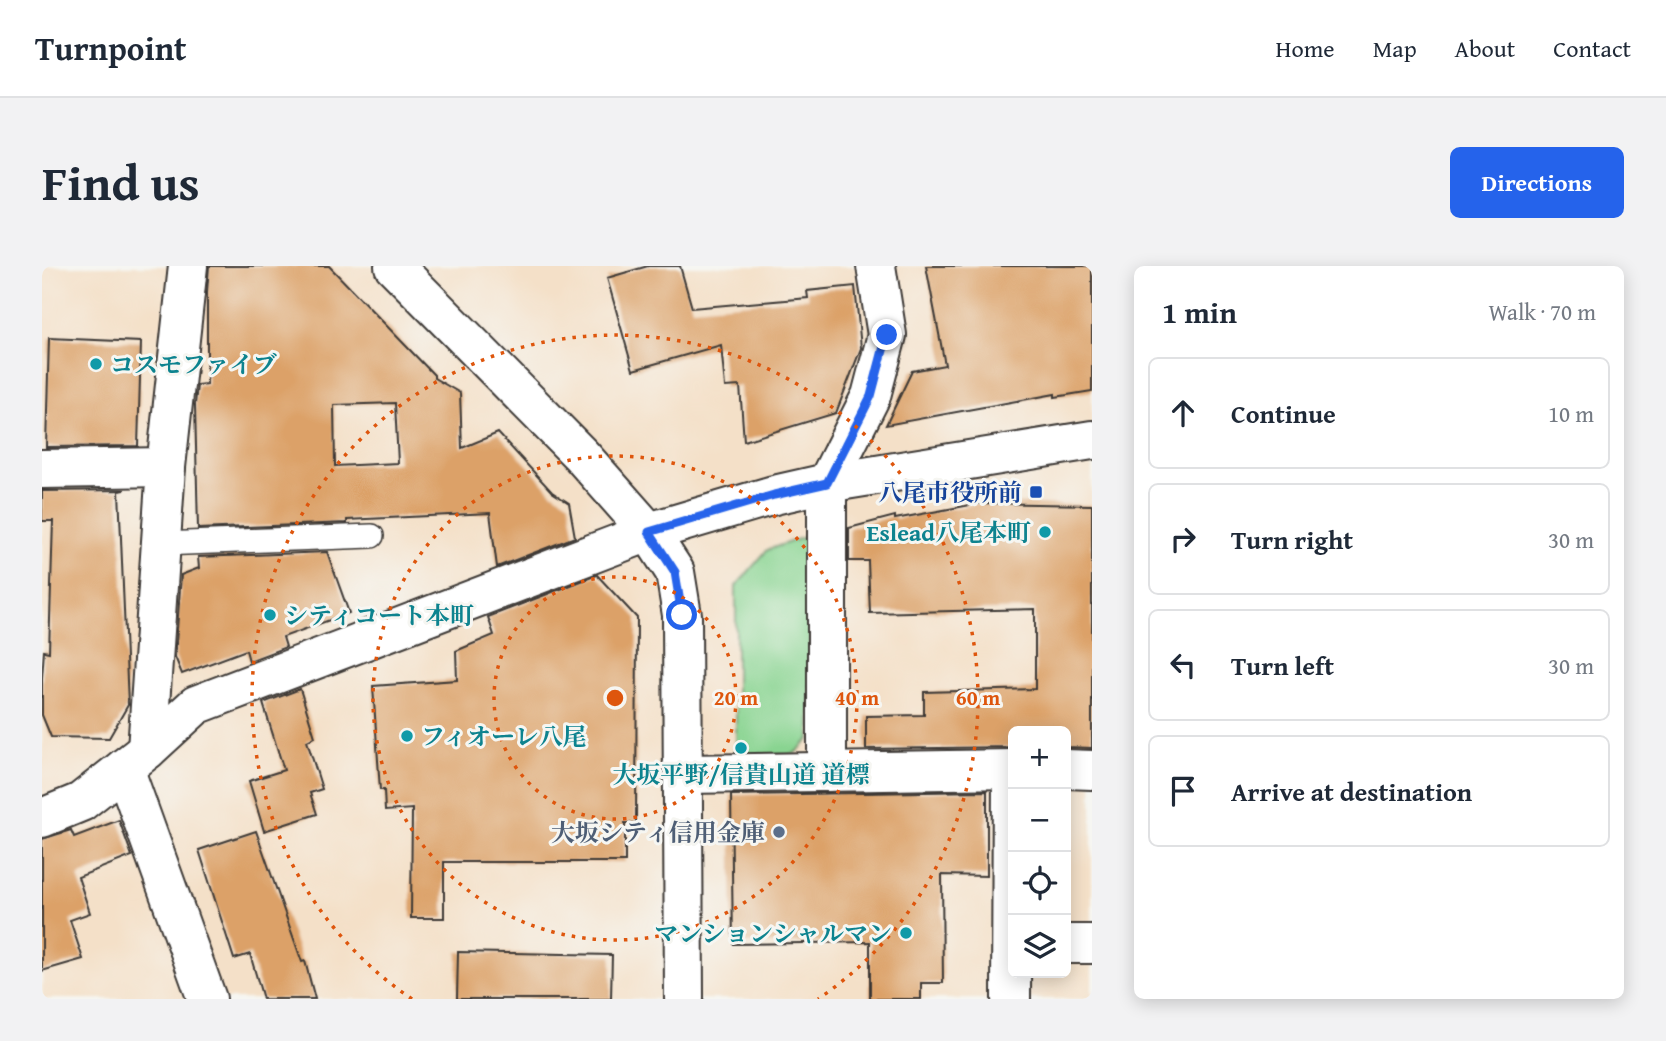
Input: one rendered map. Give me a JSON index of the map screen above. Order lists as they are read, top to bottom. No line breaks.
{"places":{"other":["コスモファイブ","Eslead八尾本町","シティコート本町","フィオーレ八尾","大坂平野/信貴山道 道標","大坂シティ信用金庫","マンションシャルマン"],"transit":["八尾市役所前"]},"page":{"header":"Turnpoint","nav":["Home","Map","About","Contact"],"title":"Find us","buttons":"Directions","heading":["1 min","Walk · 70 m"],"list":[["Continue","10 m"],["Turn right","30 m"],["Turn left","30 m"],"Arrive at destination"],"map_buttons":["+","−"]},"rings":["20 m","40 m","60 m"]}
